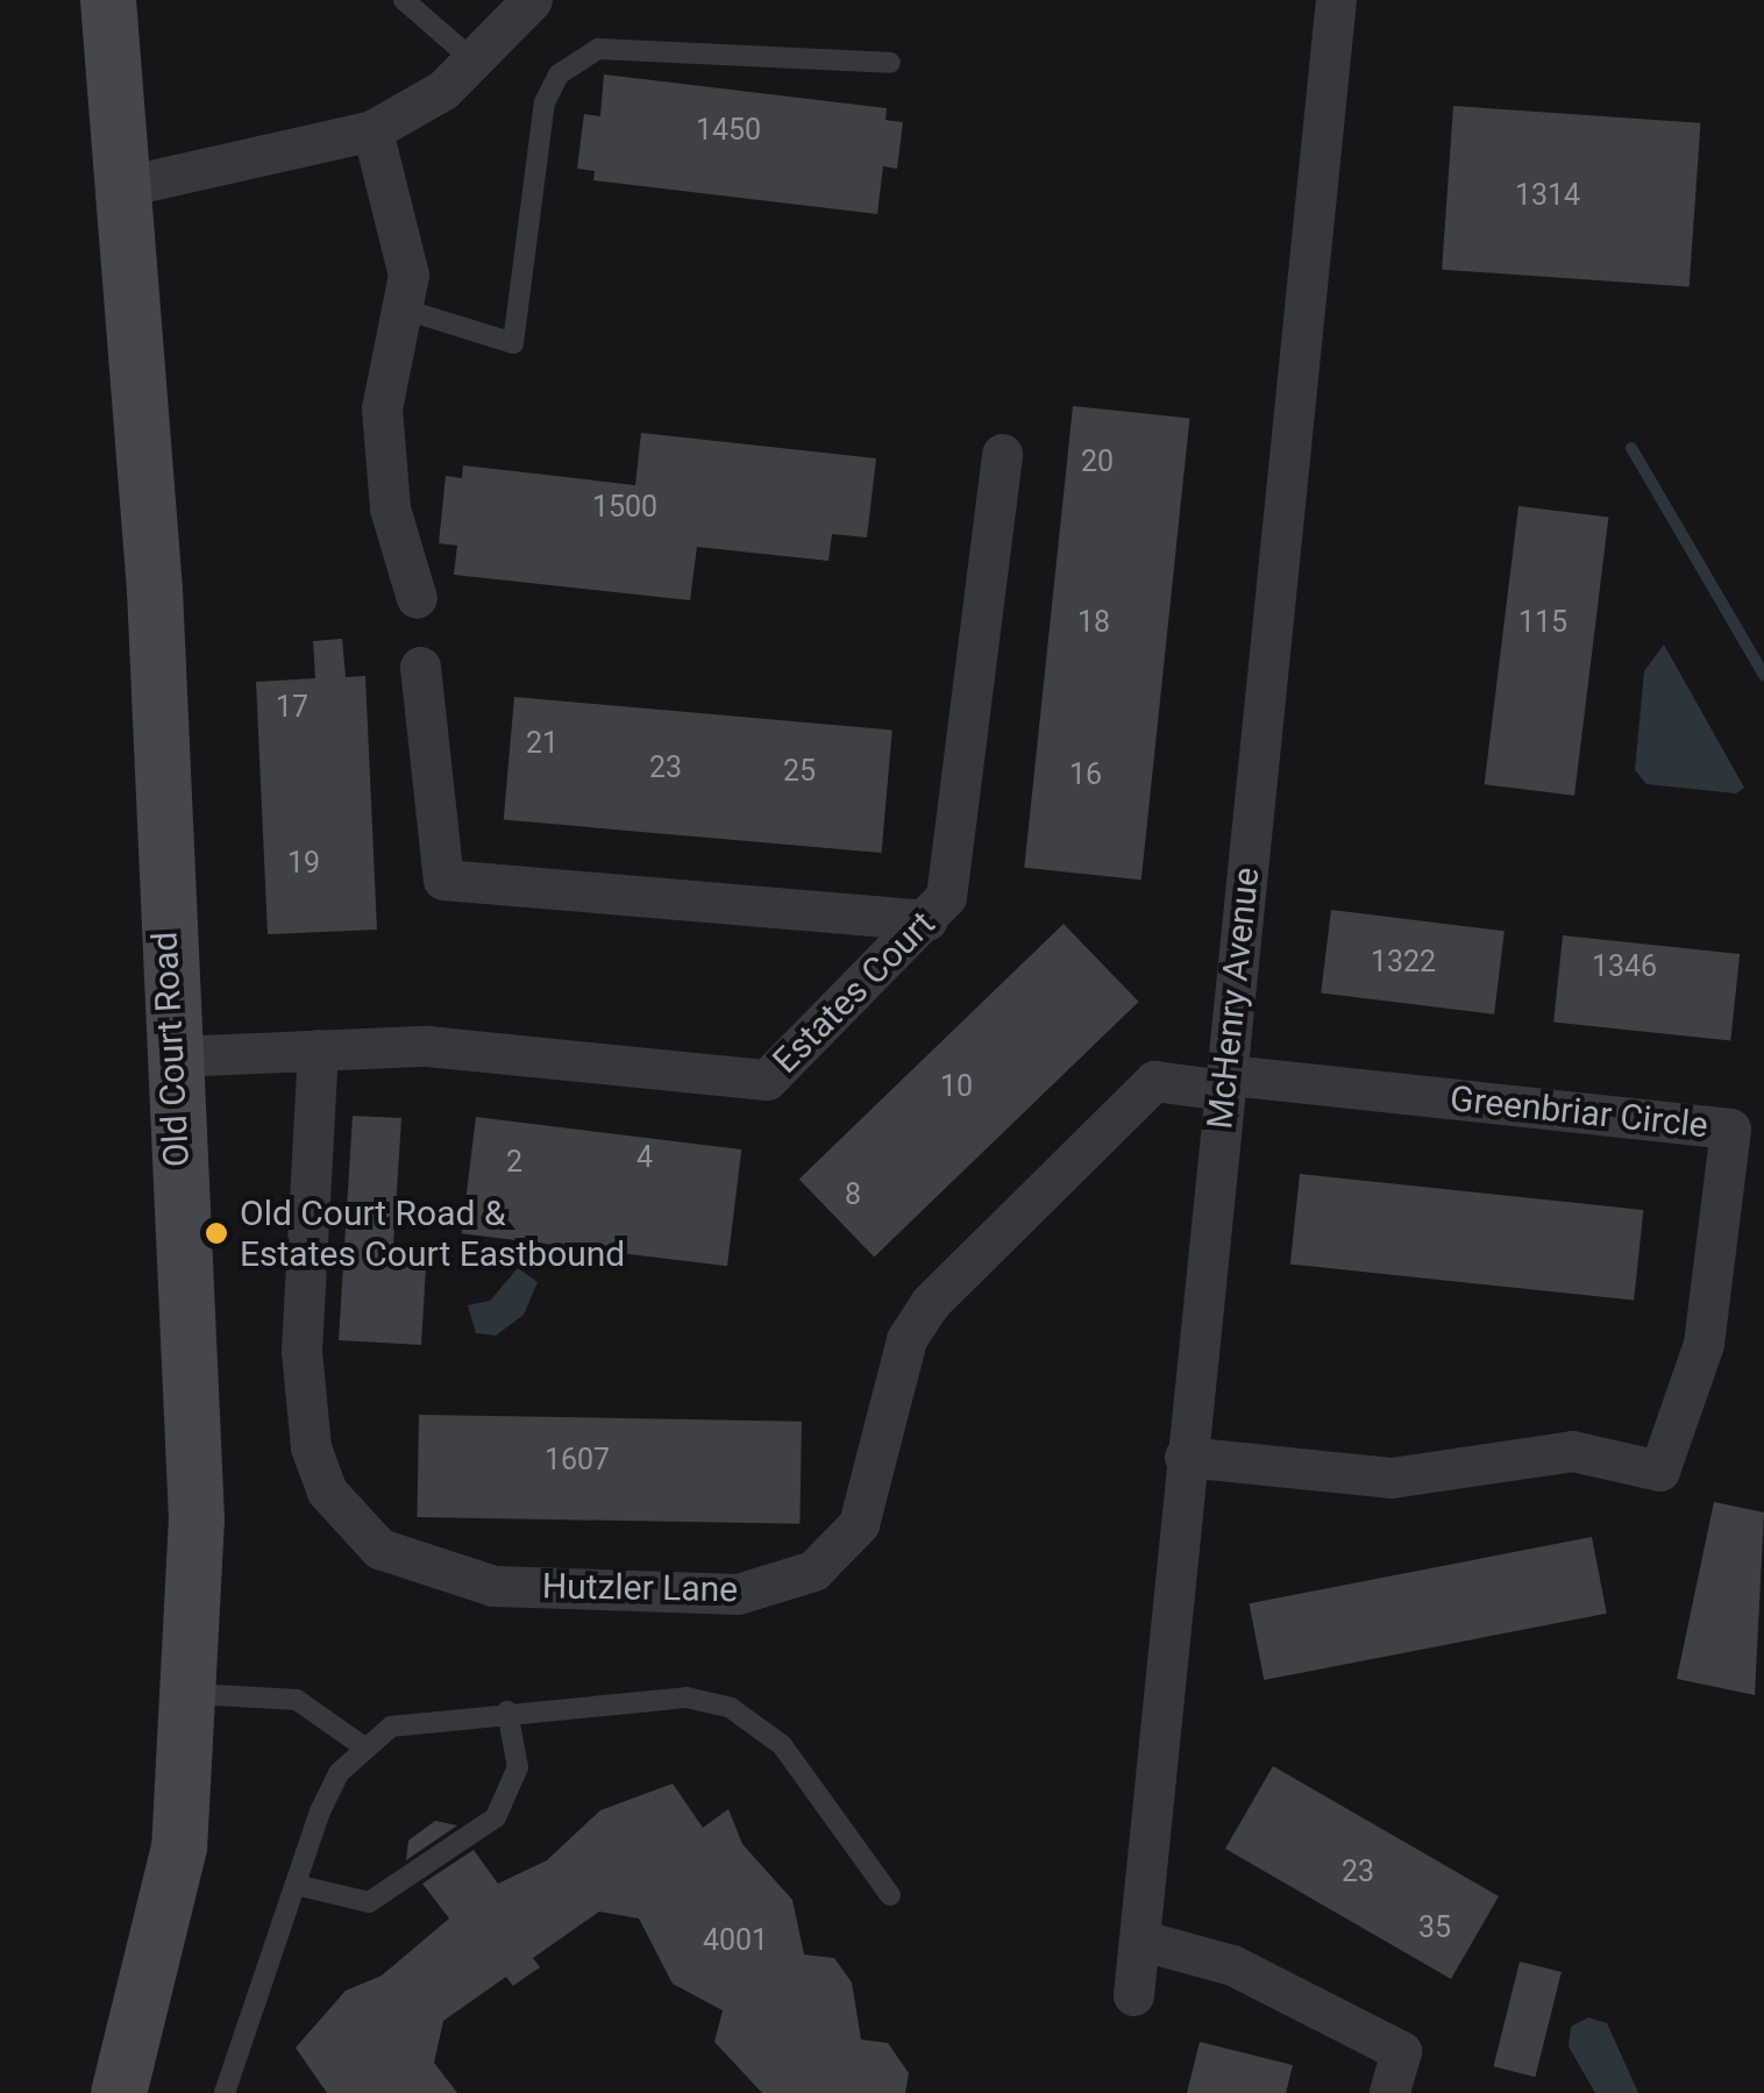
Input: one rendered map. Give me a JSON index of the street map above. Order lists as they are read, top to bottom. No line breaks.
{"streets":{"main road":["Old Court Road"],"street":["Estates Court","McHenry Avenue","Greenbriar Circle","Hutzler Lane"]},"crossings":[["Estates Court","Old Court Road"],["Estates Court","Hutzler Lane"],["McHenry Avenue","Greenbriar Circle"],["McHenry Avenue","Hutzler Lane"],["Greenbriar Circle","Hutzler Lane"]],"places":["Old Court Road & Estates Court Eastbound"],"house_numbers":["1450","1314","20","1500","18","115","17","21","23","25","16","19","1322","1346","10","4","2","8","1607","23","35","4001"]}
